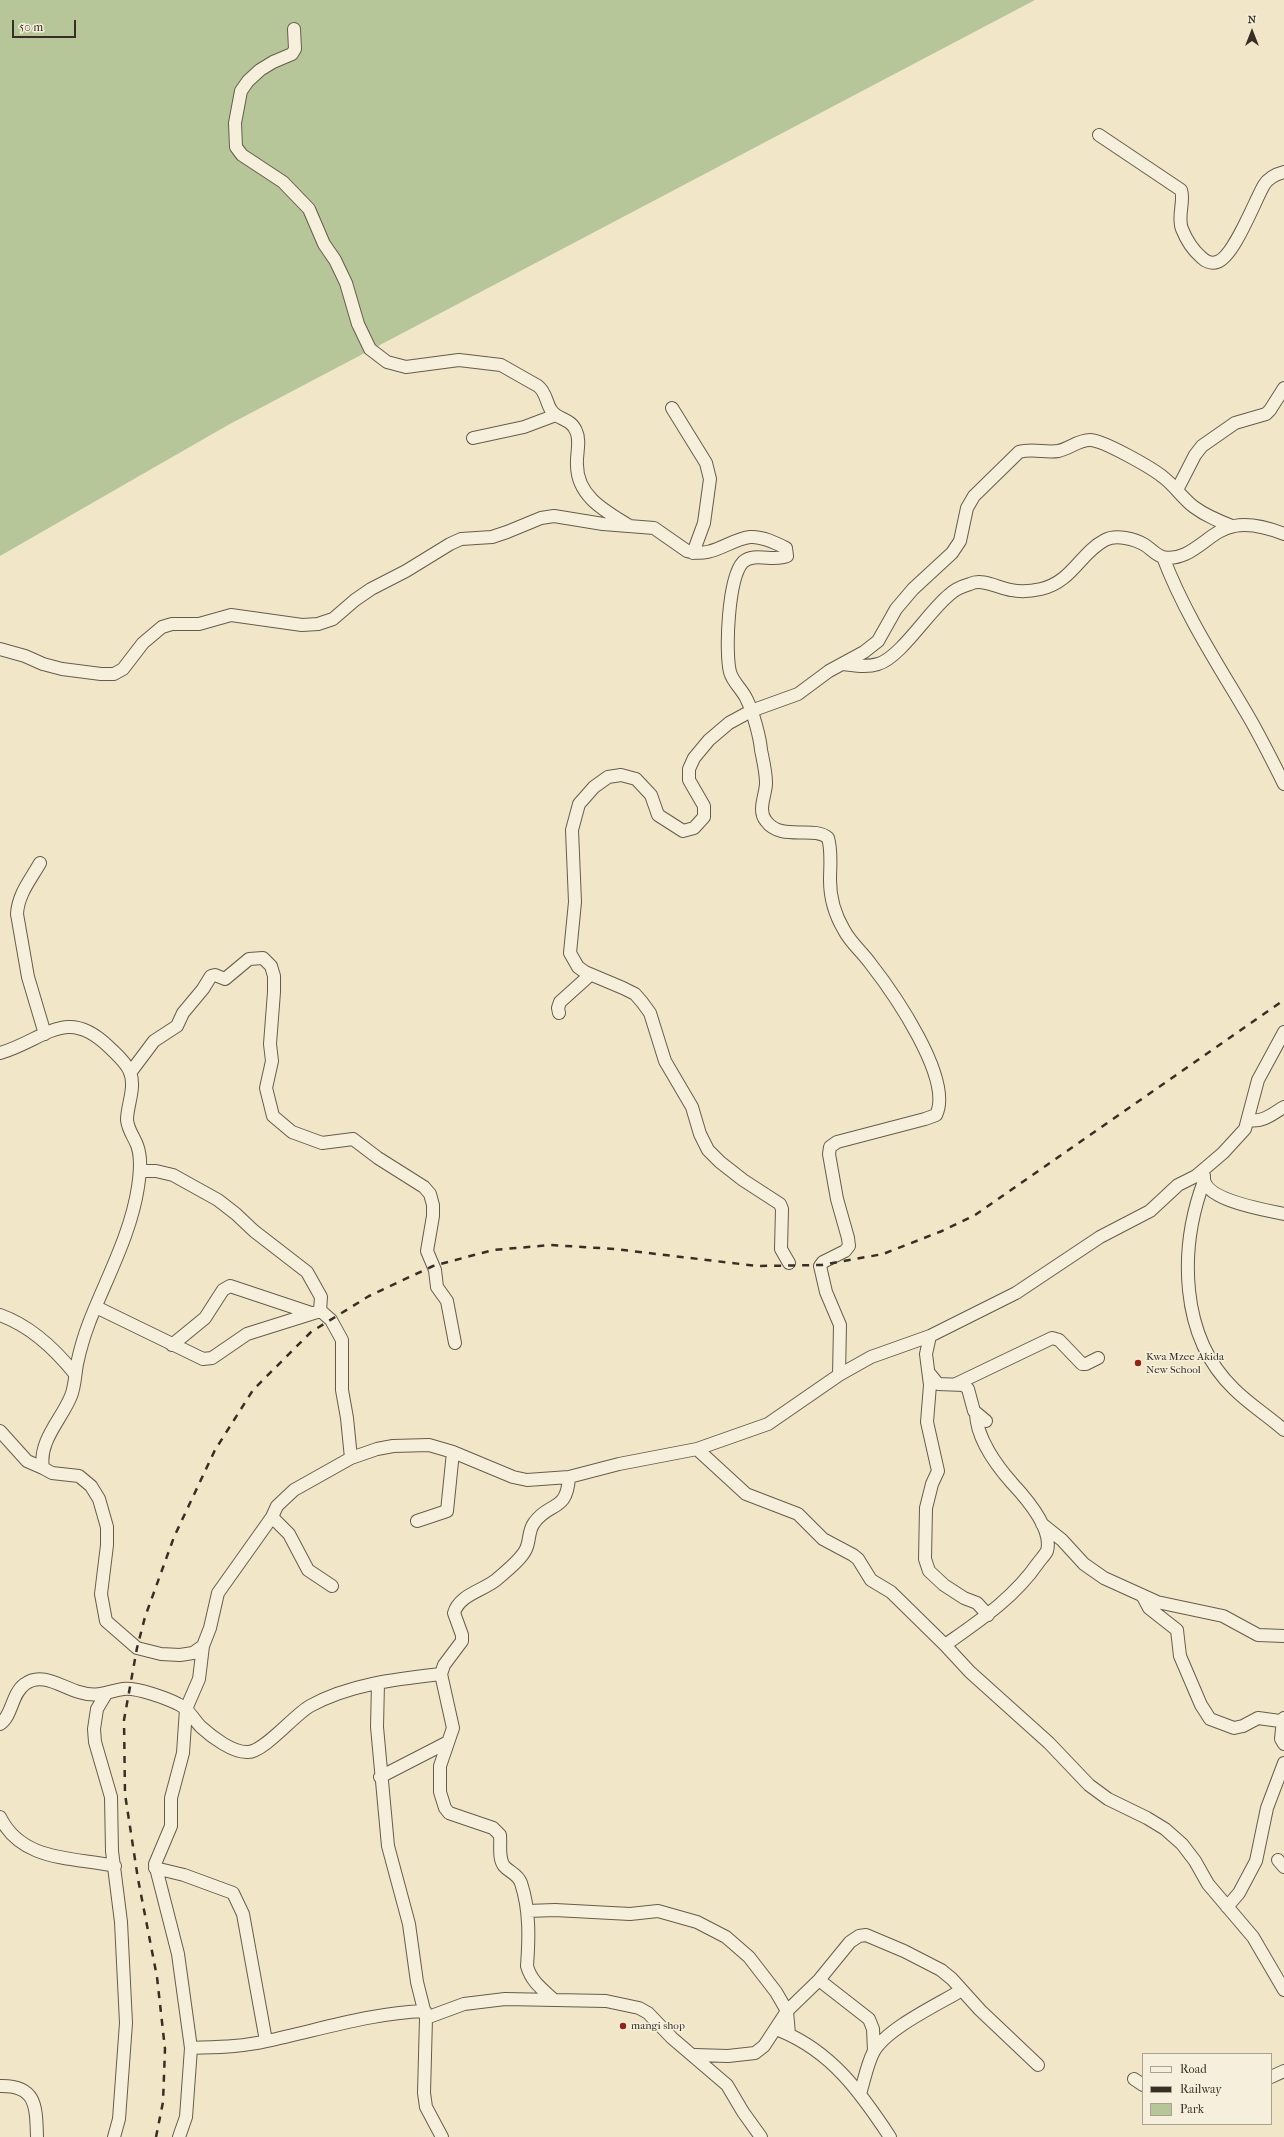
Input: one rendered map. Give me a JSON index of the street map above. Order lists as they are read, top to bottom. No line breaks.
{"places":["Kwa Mzee Akida New School","mangi shop"],"legend":["Road","Railway","Park"],"scale_bar":"50 m","north":"top"}
